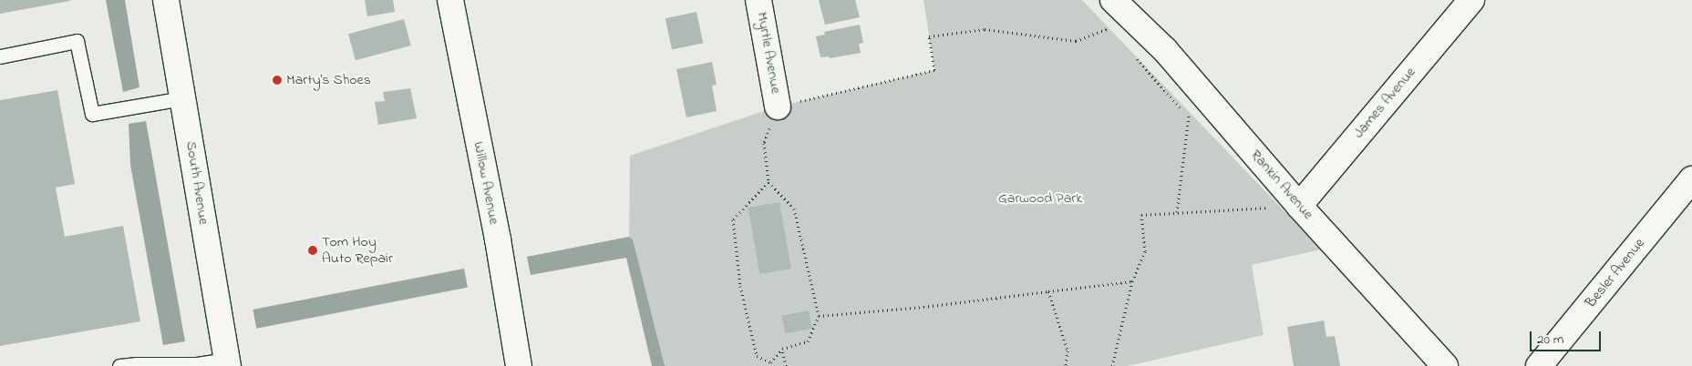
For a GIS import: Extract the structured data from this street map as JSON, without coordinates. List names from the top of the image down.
{
  "streets": {
    "street": [
      "Myrtle Avenue",
      "James Avenue",
      "South Avenue",
      "Willow Avenue",
      "Rankin Avenue",
      "Besler Avenue"
    ]
  },
  "crossings": [
    ["James Avenue", "Rankin Avenue"]
  ],
  "parks": ["Garwood Park"],
  "places": ["Marty's Shoes", "Tom Hoy Auto Repair"],
  "scale_bar": "20 m"
}
